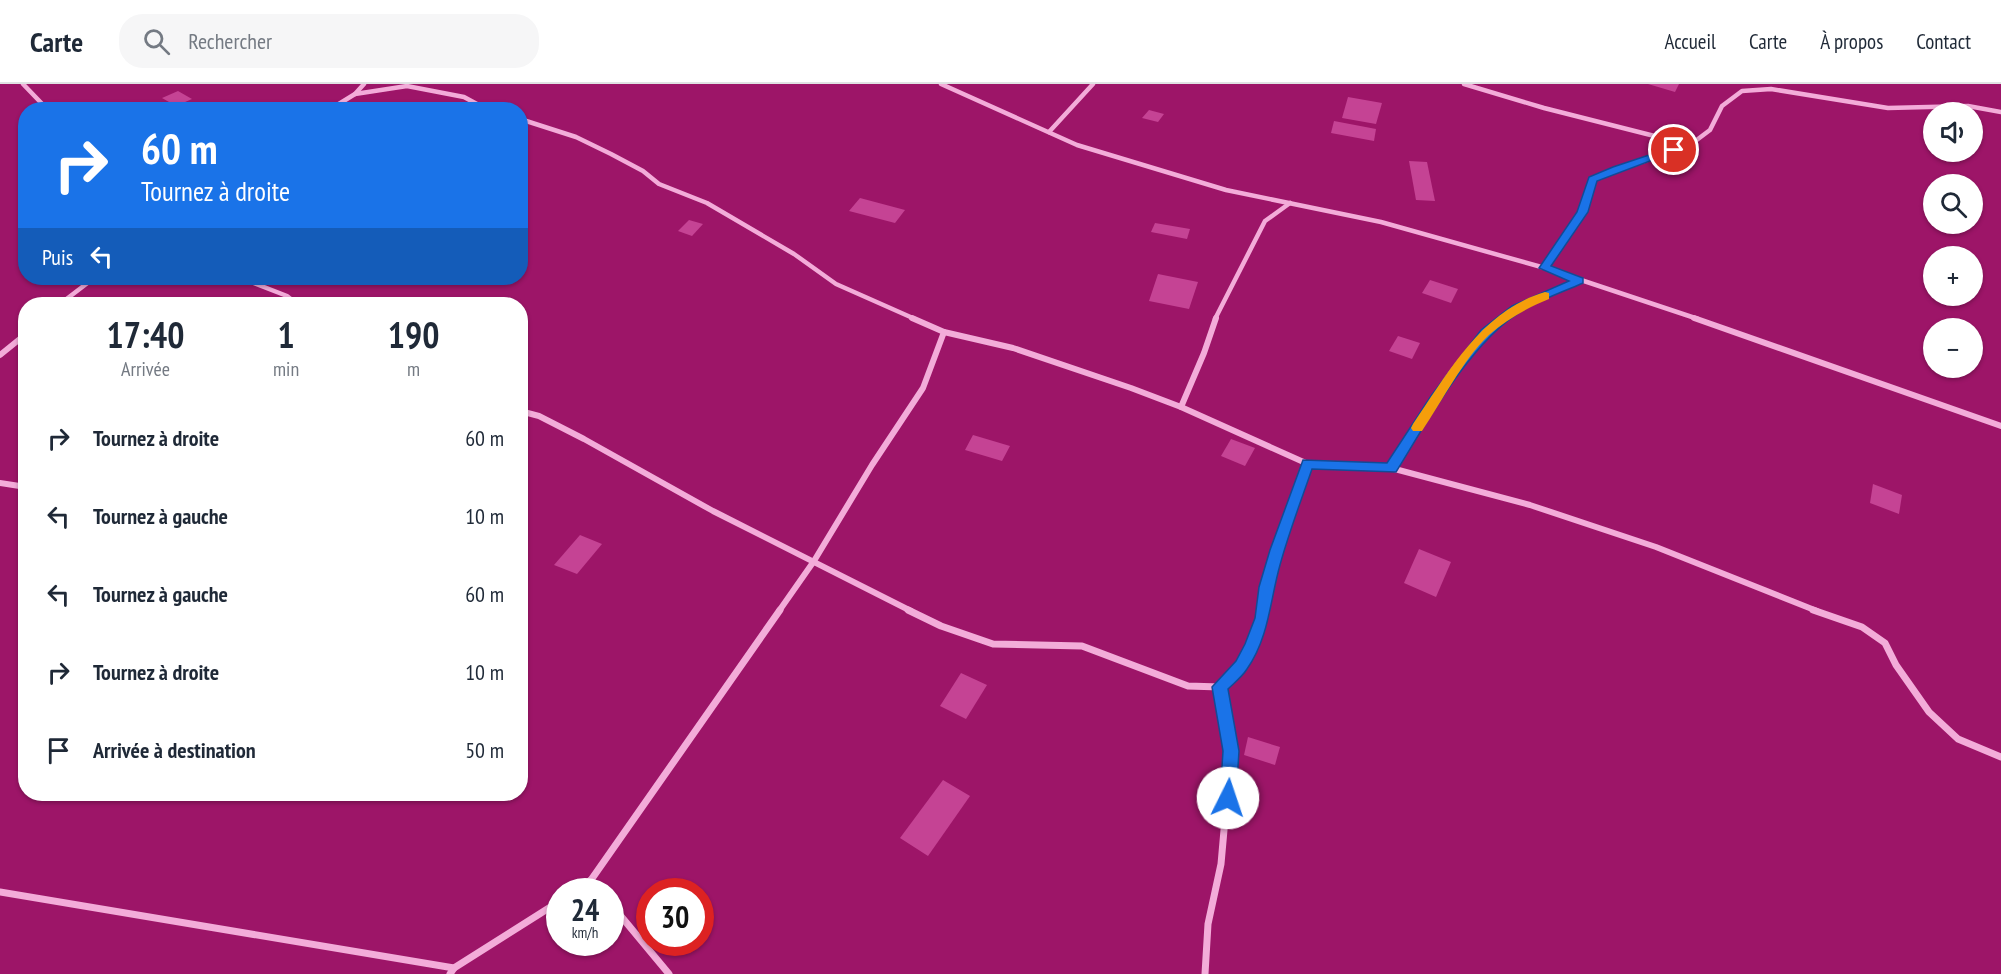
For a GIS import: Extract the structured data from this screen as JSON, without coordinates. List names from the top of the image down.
{
  "page": {
    "header": "Carte",
    "search": "Rechercher",
    "nav": [
      "Accueil",
      "Carte",
      "À propos",
      "Contact"
    ],
    "map_buttons": ["+", "−"],
    "turn": ["60 m", "Tournez à droite"],
    "then": "Puis",
    "eta": [
      "17:40",
      "Arrivée",
      "1",
      "min",
      "190",
      "m"
    ],
    "list": [
      {
        "name": "Tournez à droite",
        "value": "60 m"
      },
      {
        "name": "Tournez à gauche",
        "value": "10 m"
      },
      {
        "name": "Tournez à gauche",
        "value": "60 m"
      },
      {
        "name": "Tournez à droite",
        "value": "10 m"
      },
      {
        "name": "Arrivée à destination",
        "value": "50 m"
      }
    ],
    "speed": "24 km/h",
    "limit": "30"
  }
}
